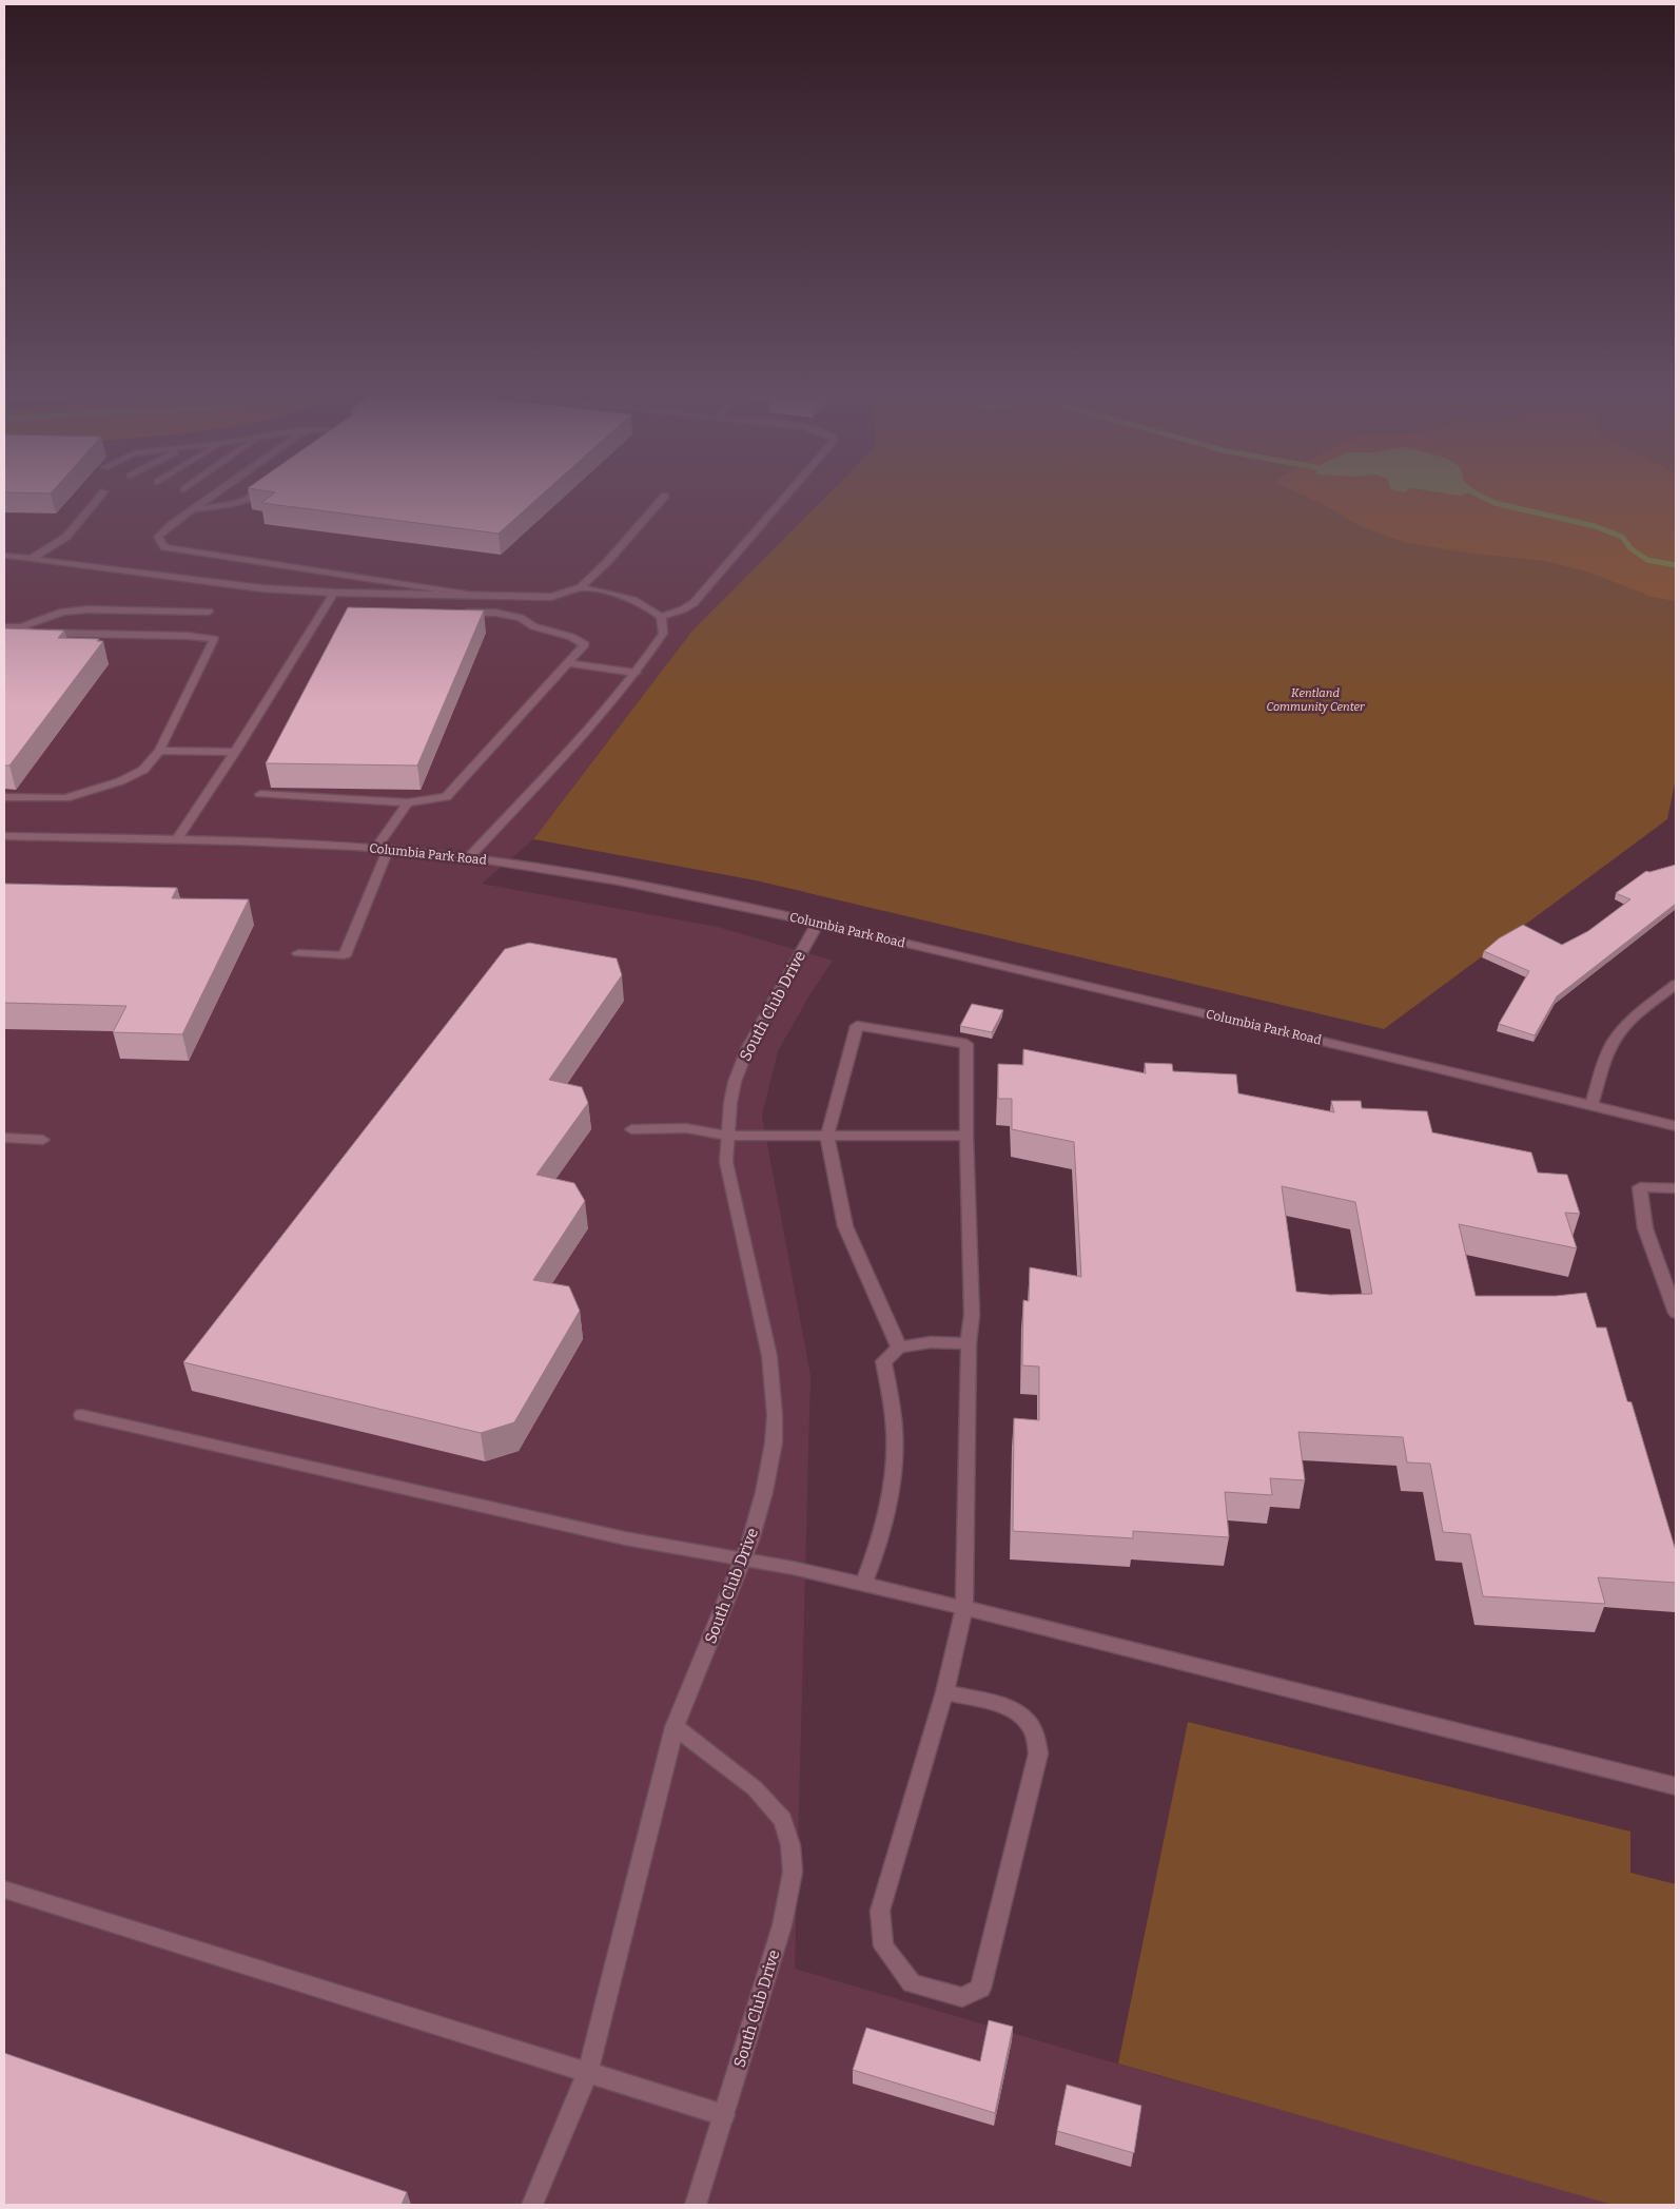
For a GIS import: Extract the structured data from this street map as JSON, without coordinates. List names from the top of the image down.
{
  "streets": {
    "street": ["Columbia Park Road", "South Club Drive"]
  },
  "crossings": [
    ["Columbia Park Road", "South Club Drive"]
  ],
  "parks": ["Kentland Community Center"]
}
